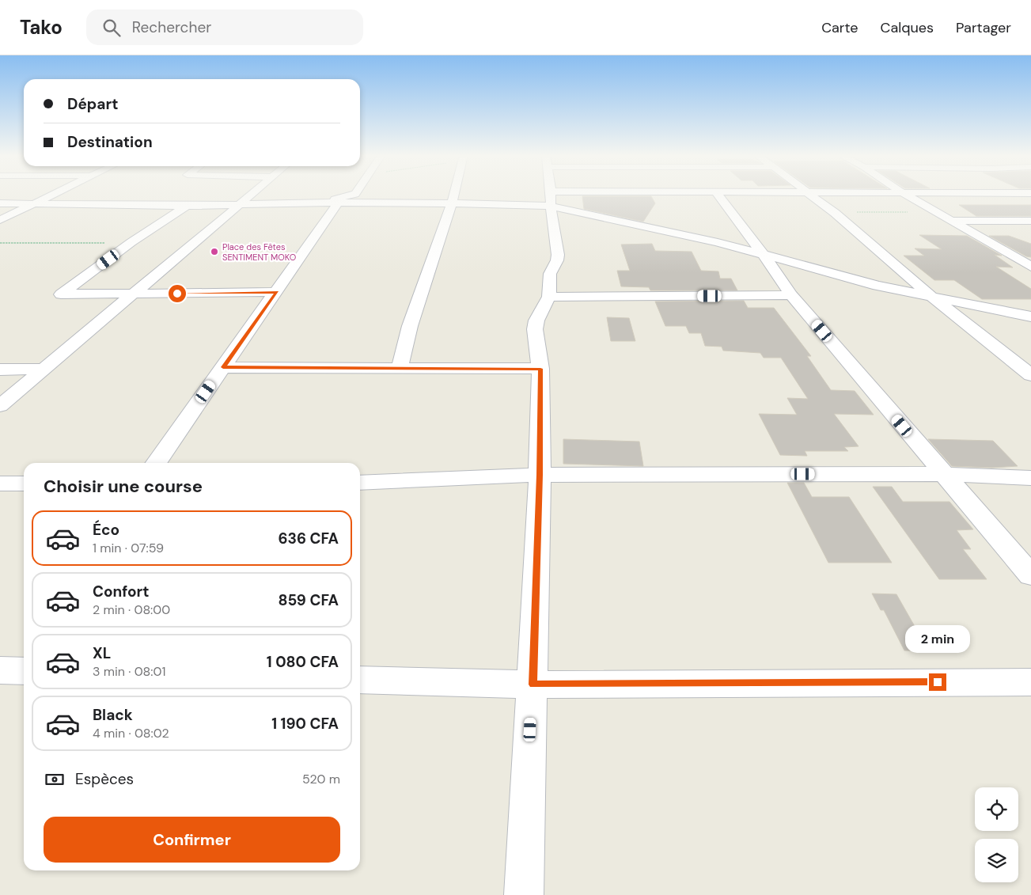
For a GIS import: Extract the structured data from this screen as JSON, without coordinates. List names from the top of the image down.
{
  "places": ["Place des Fêtes SENTIMENT MOKO"],
  "page": {
    "header": "Tako",
    "search": "Rechercher",
    "nav": ["Carte", "Calques", "Partager"],
    "banner": ["Départ", "Destination"],
    "heading": "Choisir une course",
    "list": [
      {
        "name": "Éco",
        "note": "1 min · 07:59",
        "value": "636 CFA"
      },
      {
        "name": "Confort",
        "note": "2 min · 08:00",
        "value": "859 CFA"
      },
      {
        "name": "XL",
        "note": "3 min · 08:01",
        "value": "1 080 CFA"
      },
      {
        "name": "Black",
        "note": "4 min · 08:02",
        "value": "1 190 CFA"
      }
    ],
    "bubble": "2 min",
    "pay": ["Espèces", "520 m"],
    "buttons": "Confirmer"
  }
}
